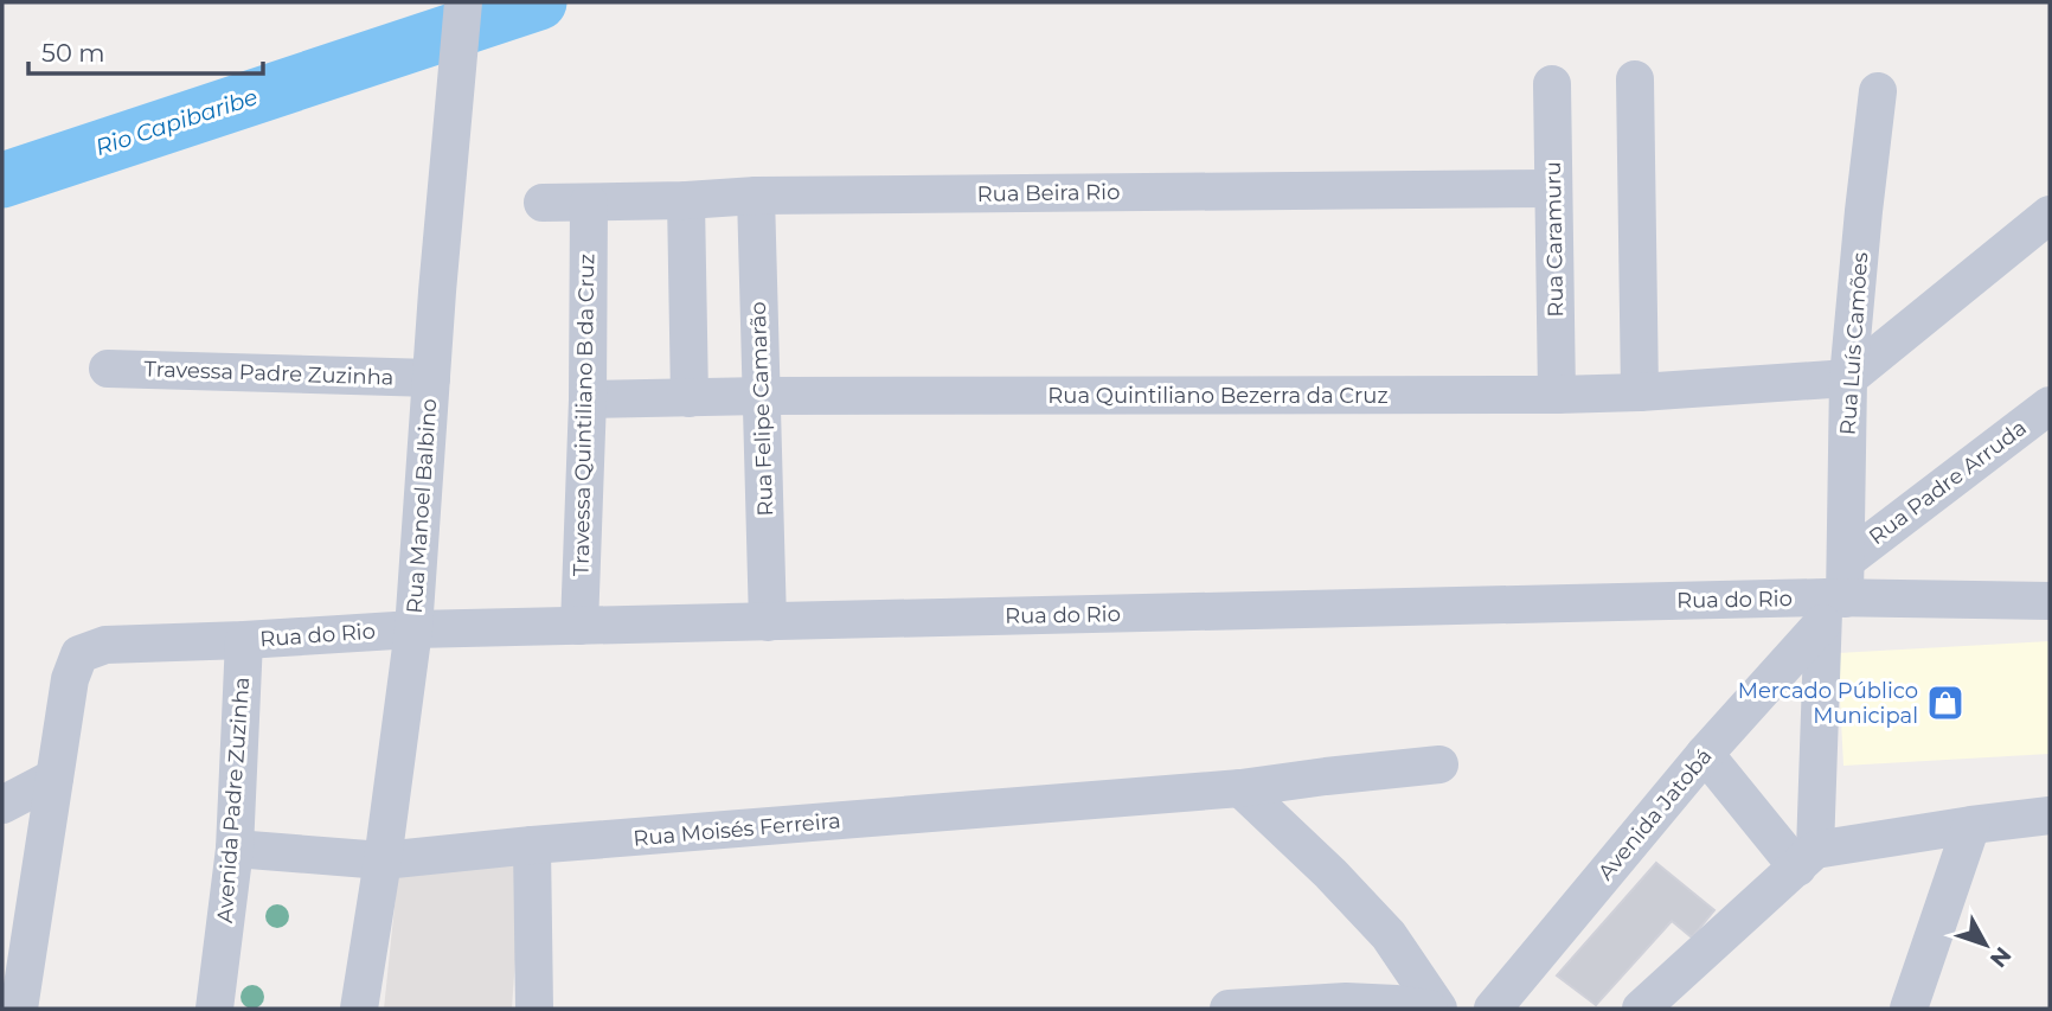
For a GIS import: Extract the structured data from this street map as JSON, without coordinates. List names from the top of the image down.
{
  "streets": {
    "street": [
      "Rua Beira Rio",
      "Rua Caramuru",
      "Rua Luís Camões",
      "Travessa Padre Zuzinha",
      "Rua Quintiliano Bezerra da Cruz",
      "Rua Felipe Camarão",
      "Travessa Quintiliano B da Cruz",
      "Rua Padre Arruda",
      "Rua Manoel Balbino",
      "Rua do Rio",
      "Avenida Padre Zuzinha",
      "Avenida Jatobá",
      "Rua Moisés Ferreira"
    ]
  },
  "crossings": [
    ["Rua Beira Rio", "Rua Caramuru"],
    ["Rua Beira Rio", "Rua Felipe Camarão"],
    ["Rua Beira Rio", "Travessa Quintiliano B da Cruz"],
    ["Rua Caramuru", "Rua Quintiliano Bezerra da Cruz"],
    ["Rua Luís Camões", "Rua Quintiliano Bezerra da Cruz"],
    ["Rua Luís Camões", "Rua Padre Arruda"],
    ["Rua Luís Camões", "Rua do Rio"],
    ["Rua Luís Camões", "Avenida Jatobá"],
    ["Travessa Padre Zuzinha", "Rua Manoel Balbino"],
    ["Rua Quintiliano Bezerra da Cruz", "Rua Felipe Camarão"],
    ["Rua Quintiliano Bezerra da Cruz", "Travessa Quintiliano B da Cruz"],
    ["Rua Felipe Camarão", "Rua do Rio"],
    ["Travessa Quintiliano B da Cruz", "Rua do Rio"],
    ["Rua Manoel Balbino", "Rua do Rio"],
    ["Rua Manoel Balbino", "Rua Moisés Ferreira"],
    ["Rua do Rio", "Avenida Padre Zuzinha"],
    ["Rua do Rio", "Avenida Jatobá"],
    ["Avenida Padre Zuzinha", "Rua Moisés Ferreira"]
  ],
  "water": ["Rio Capibaribe"],
  "places": {
    "shop": ["Mercado Público Municipal"]
  },
  "scale_bar": "50 m",
  "north": "bottom right"
}
